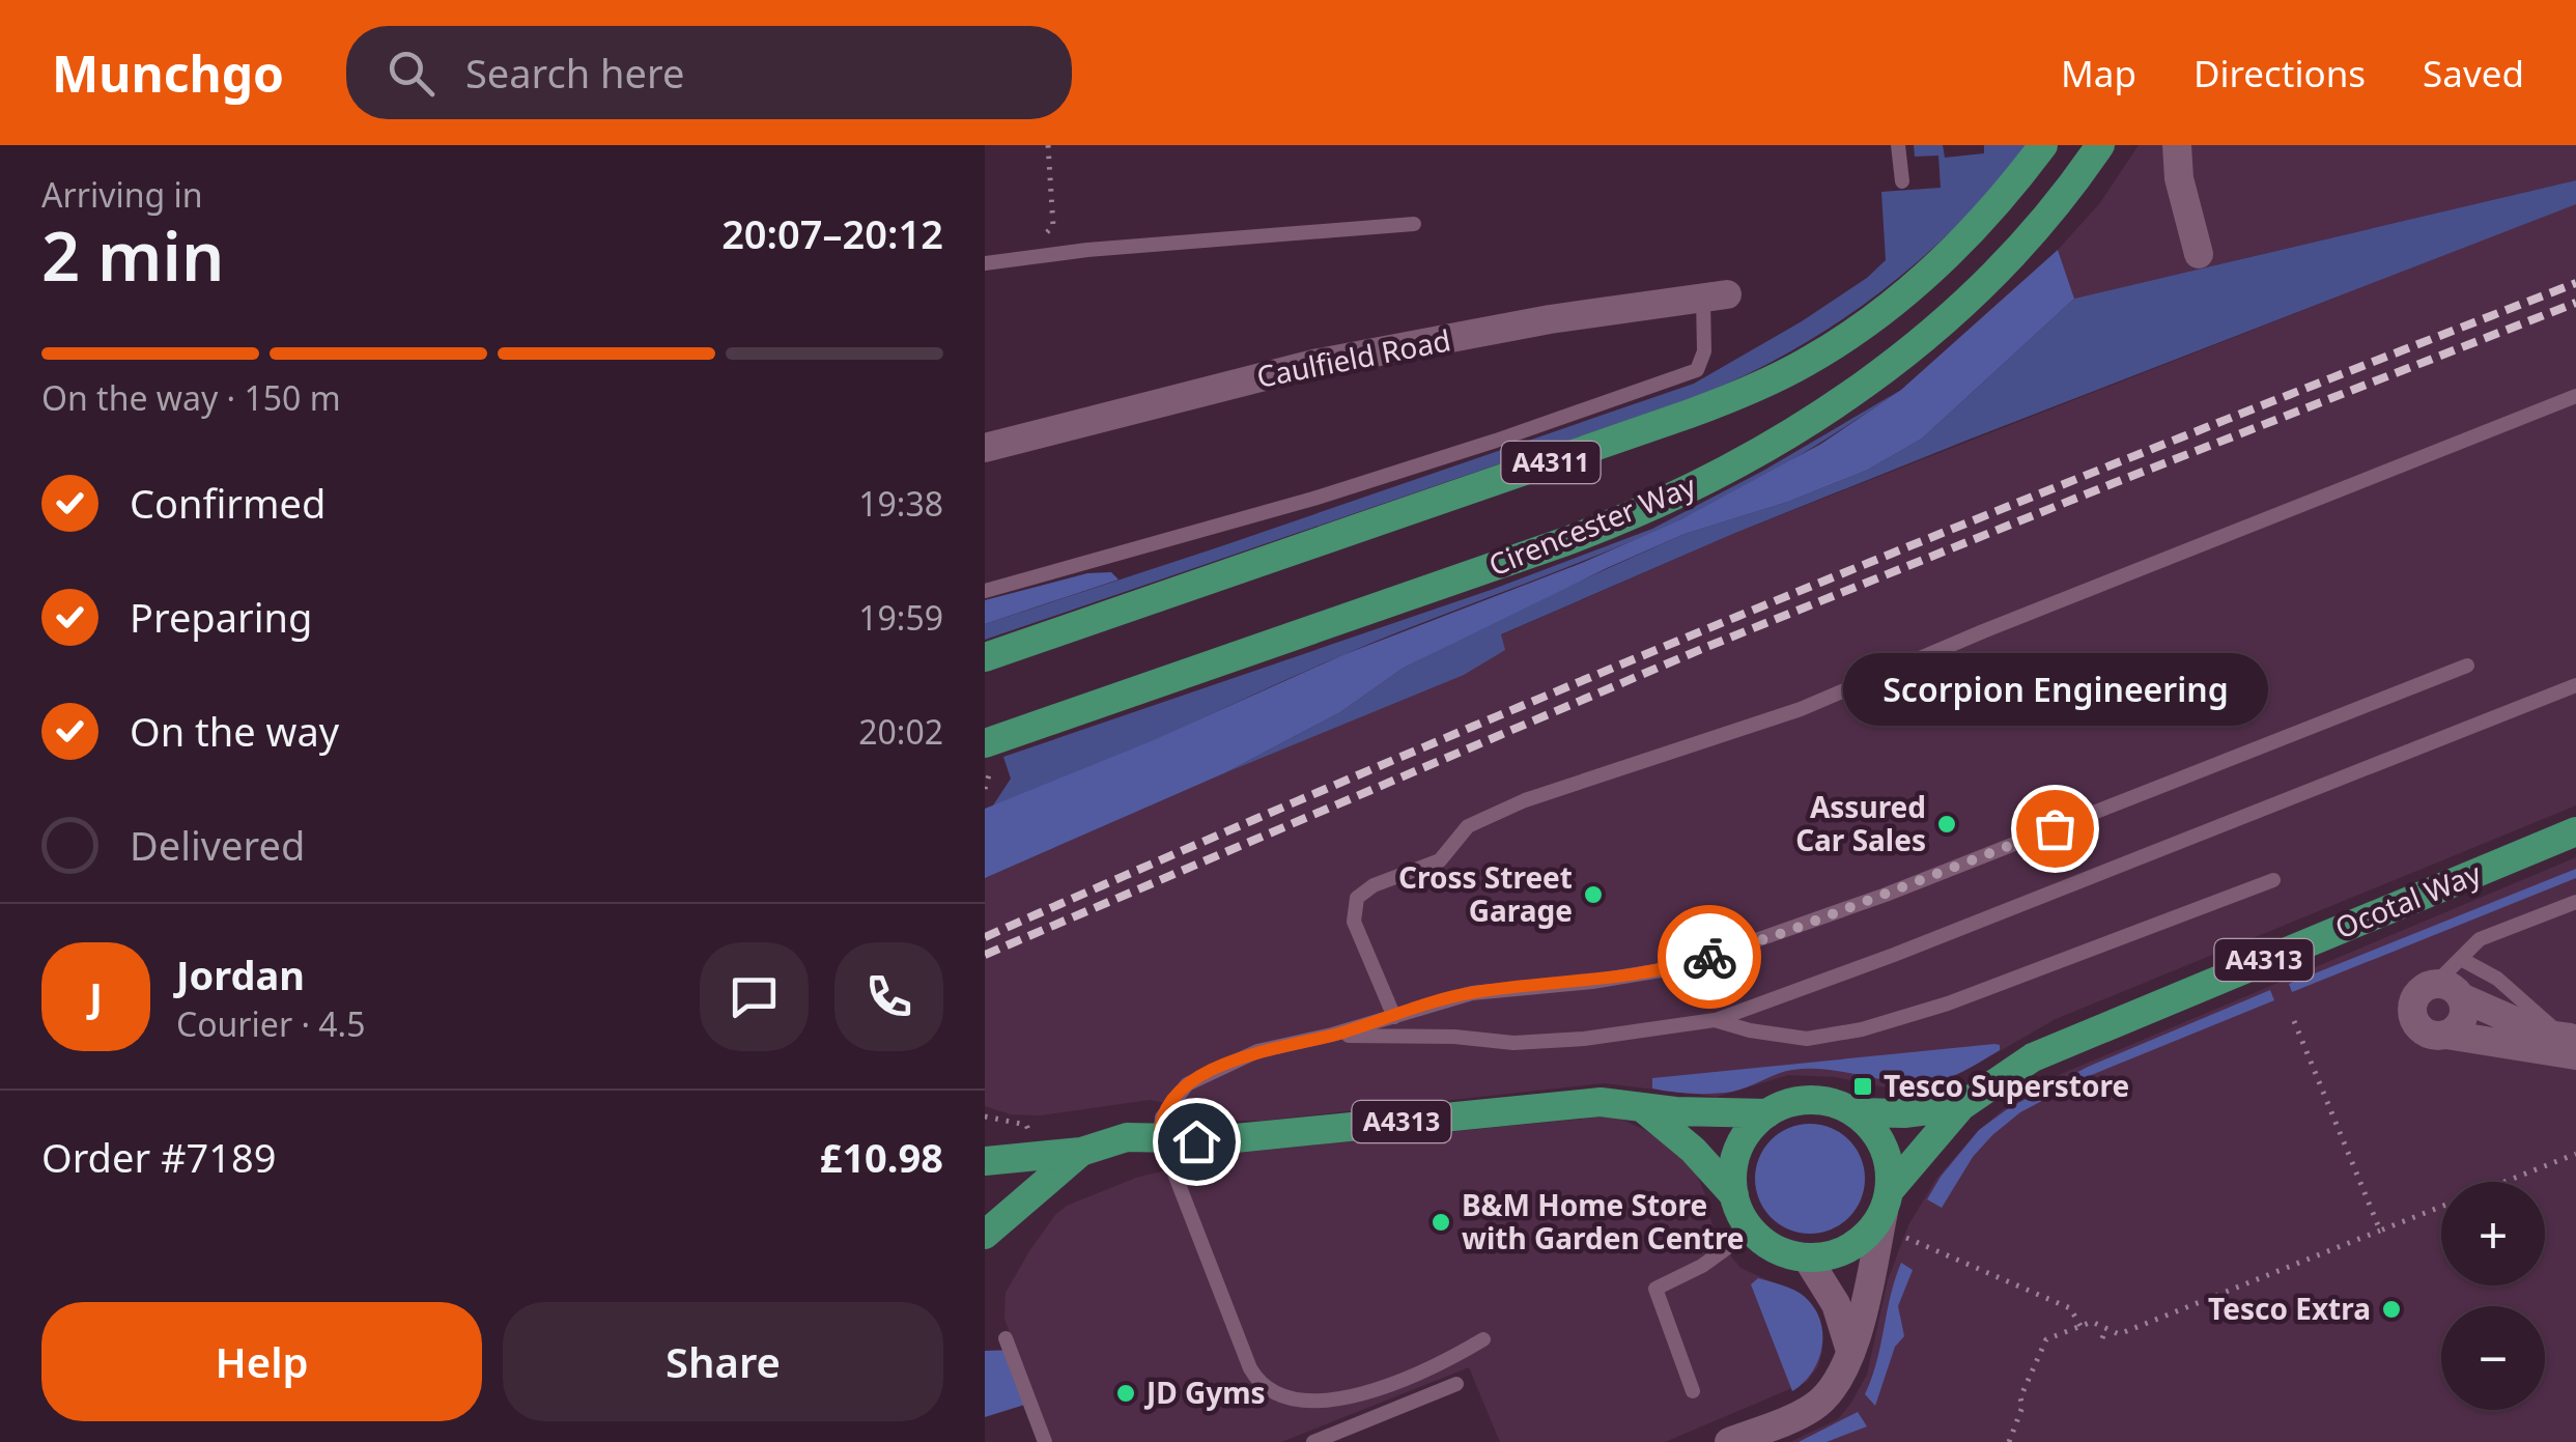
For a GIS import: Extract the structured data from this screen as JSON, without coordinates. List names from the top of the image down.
{
  "streets": {
    "main road": [
      "A4311",
      "Cirencester Way",
      "Ocotal Way",
      "A4313"
    ],
    "street": ["Caulfield Road"]
  },
  "crossings": [
    ["Ocotal Way", "A4313"]
  ],
  "places": {
    "other": [
      "Assured Car Sales",
      "Scorpion Engineering",
      "Cross Street Garage",
      "B&M Home Store with Garden Centre",
      "Tesco Extra",
      "JD Gyms"
    ],
    "transit": ["Tesco Superstore"]
  },
  "page": {
    "header": "Munchgo",
    "search": "Search here",
    "nav": ["Map", "Directions", "Saved"],
    "heading": ["2 min", "Arriving in", "20:07–20:12"],
    "panel": [
      "Jordan",
      "Courier · 4.5",
      "Order #7189",
      "£10.98"
    ],
    "bar": "On the way · 150 m",
    "list": [
      ["Confirmed", "19:38"],
      ["Preparing", "19:59"],
      ["On the way", "20:02"],
      "Delivered"
    ],
    "bubble": "Scorpion Engineering",
    "round": "J",
    "map_buttons": ["+", "−"],
    "buttons": ["Help", "Share"]
  }
}
